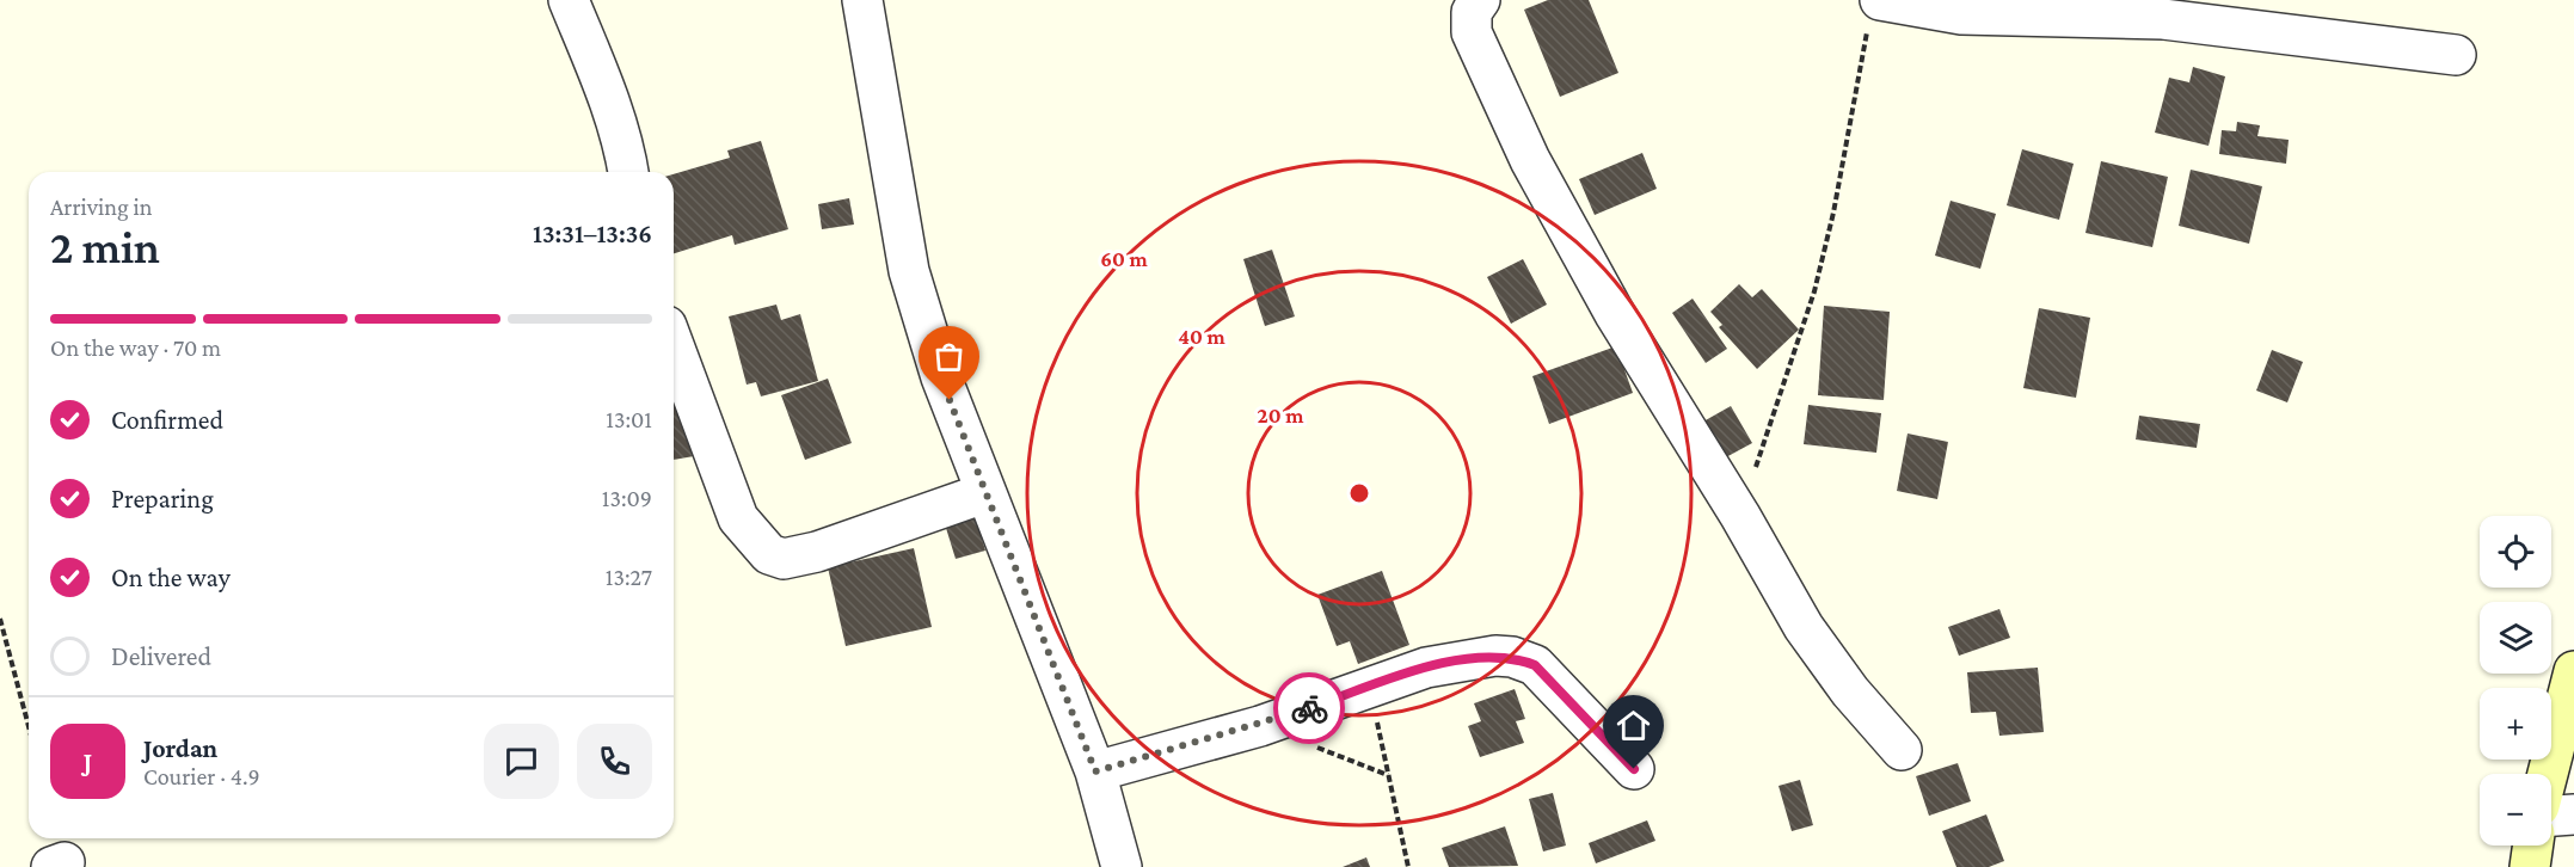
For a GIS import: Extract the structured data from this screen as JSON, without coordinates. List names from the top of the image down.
{
  "page": {
    "heading": ["2 min", "Arriving in", "13:31–13:36"],
    "panel": ["Jordan", "Courier · 4.9"],
    "bar": "On the way · 70 m",
    "list": [
      ["Confirmed", "13:01"],
      ["Preparing", "13:09"],
      ["On the way", "13:27"],
      "Delivered"
    ],
    "map_buttons": ["+", "−"],
    "round": "J"
  },
  "rings": ["60 m", "40 m", "20 m"]
}
